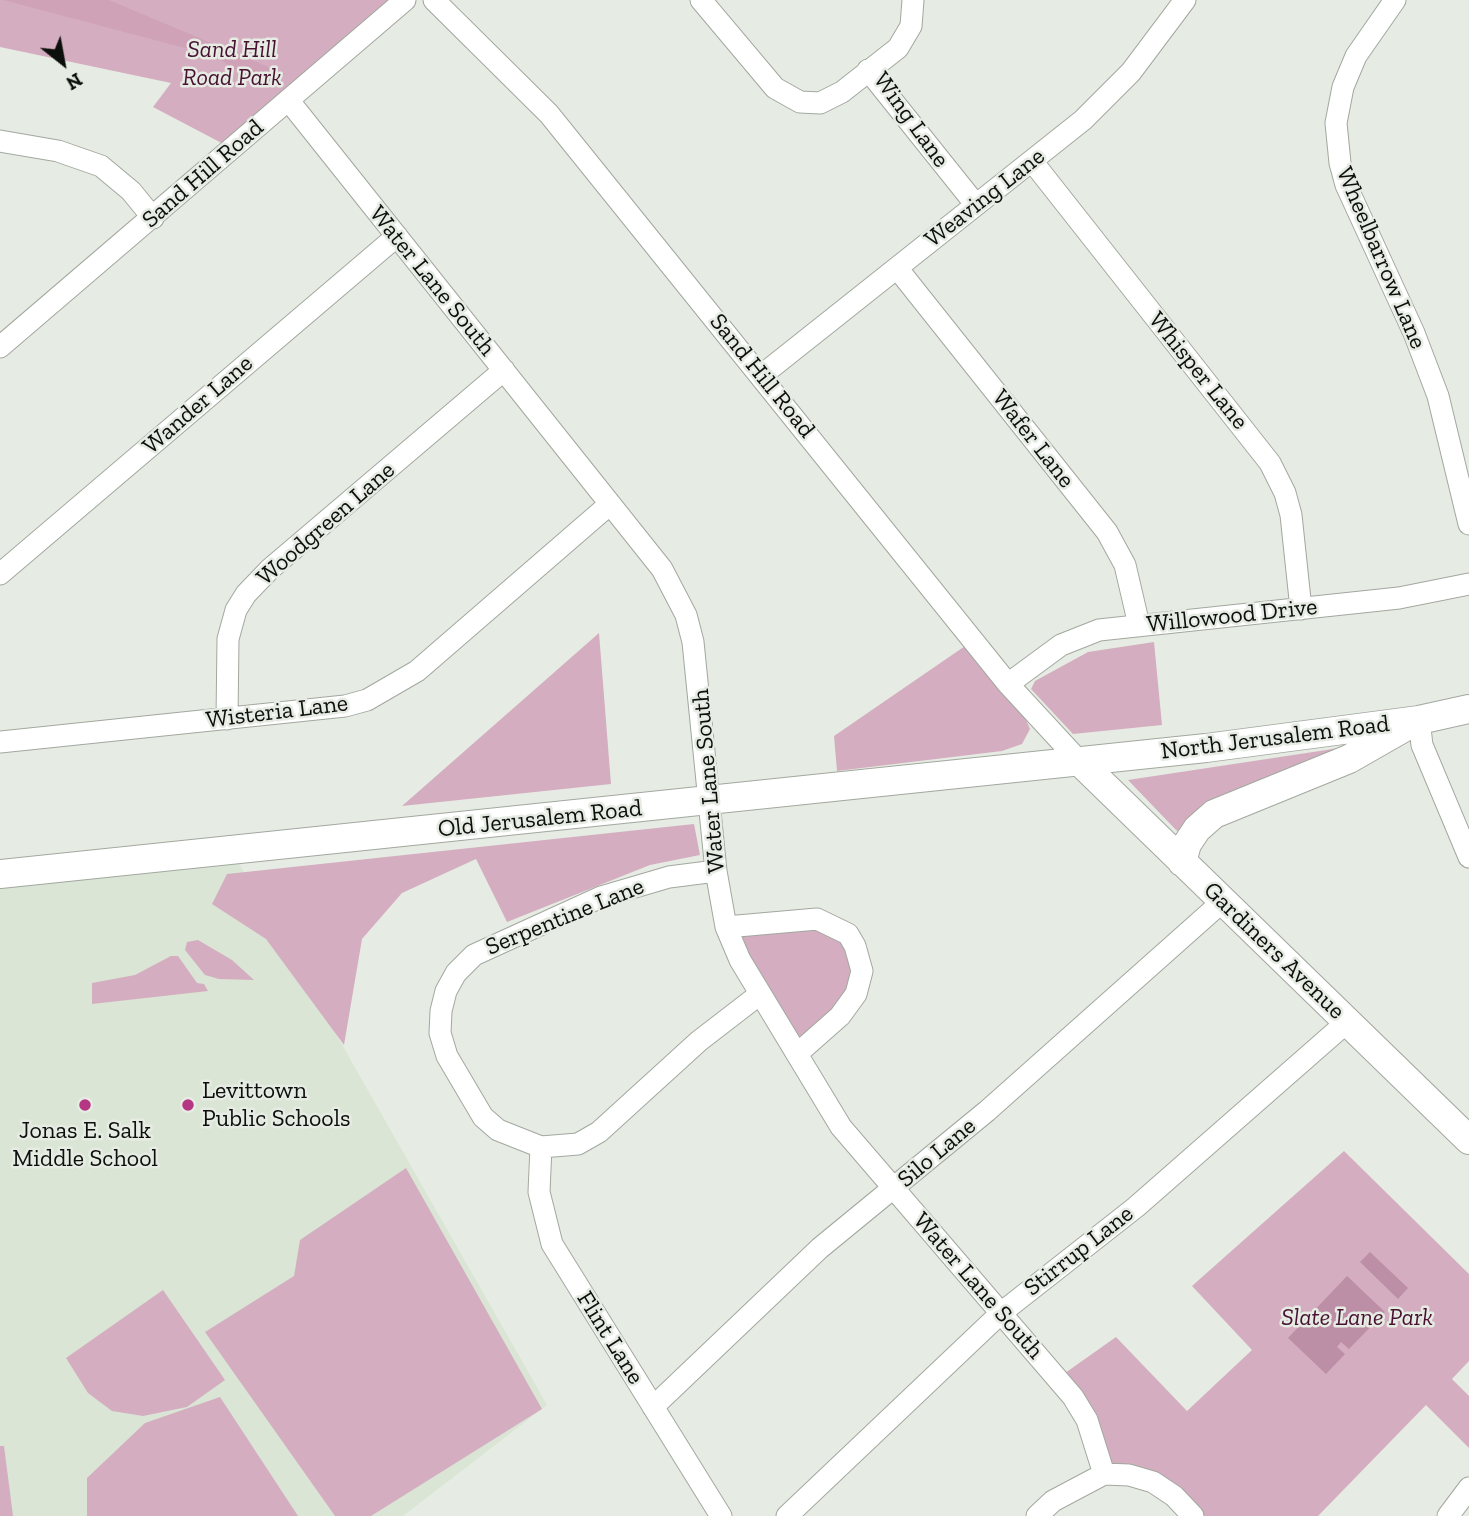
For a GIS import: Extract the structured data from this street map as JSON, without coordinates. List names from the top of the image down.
{
  "streets": {
    "main road": ["North Jerusalem Road", "Old Jerusalem Road", "Gardiners Avenue"],
    "street": [
      "Wing Lane",
      "Sand Hill Road",
      "Weaving Lane",
      "Wheelbarrow Lane",
      "Water Lane South",
      "Whisper Lane",
      "Wander Lane",
      "Wafer Lane",
      "Woodgreen Lane",
      "Willowood Drive",
      "Wisteria Lane",
      "Serpentine Lane",
      "Silo Lane",
      "Stirrup Lane",
      "Flint Lane"
    ]
  },
  "crossings": [
    ["Wing Lane", "Weaving Lane"],
    ["Sand Hill Road", "Weaving Lane"],
    ["Sand Hill Road", "Water Lane South"],
    ["Sand Hill Road", "Willowood Drive"],
    ["Sand Hill Road", "North Jerusalem Road"],
    ["Sand Hill Road", "Old Jerusalem Road"],
    ["Sand Hill Road", "Gardiners Avenue"],
    ["Weaving Lane", "Whisper Lane"],
    ["Weaving Lane", "Wafer Lane"],
    ["Water Lane South", "Wander Lane"],
    ["Water Lane South", "Woodgreen Lane"],
    ["Water Lane South", "Wisteria Lane"],
    ["Water Lane South", "Old Jerusalem Road"],
    ["Water Lane South", "Serpentine Lane"],
    ["Water Lane South", "Silo Lane"],
    ["Water Lane South", "Stirrup Lane"],
    ["Whisper Lane", "Willowood Drive"],
    ["Wafer Lane", "Willowood Drive"],
    ["Woodgreen Lane", "Wisteria Lane"],
    ["North Jerusalem Road", "Old Jerusalem Road"],
    ["North Jerusalem Road", "Gardiners Avenue"],
    ["Old Jerusalem Road", "Gardiners Avenue"],
    ["Serpentine Lane", "Flint Lane"],
    ["Gardiners Avenue", "Silo Lane"],
    ["Gardiners Avenue", "Stirrup Lane"],
    ["Silo Lane", "Flint Lane"]
  ],
  "parks": ["Sand Hill Road Park", "Slate Lane Park"],
  "places": ["Jonas E. Salk Middle School", "Levittown Public Schools"],
  "north": "bottom right"
}
